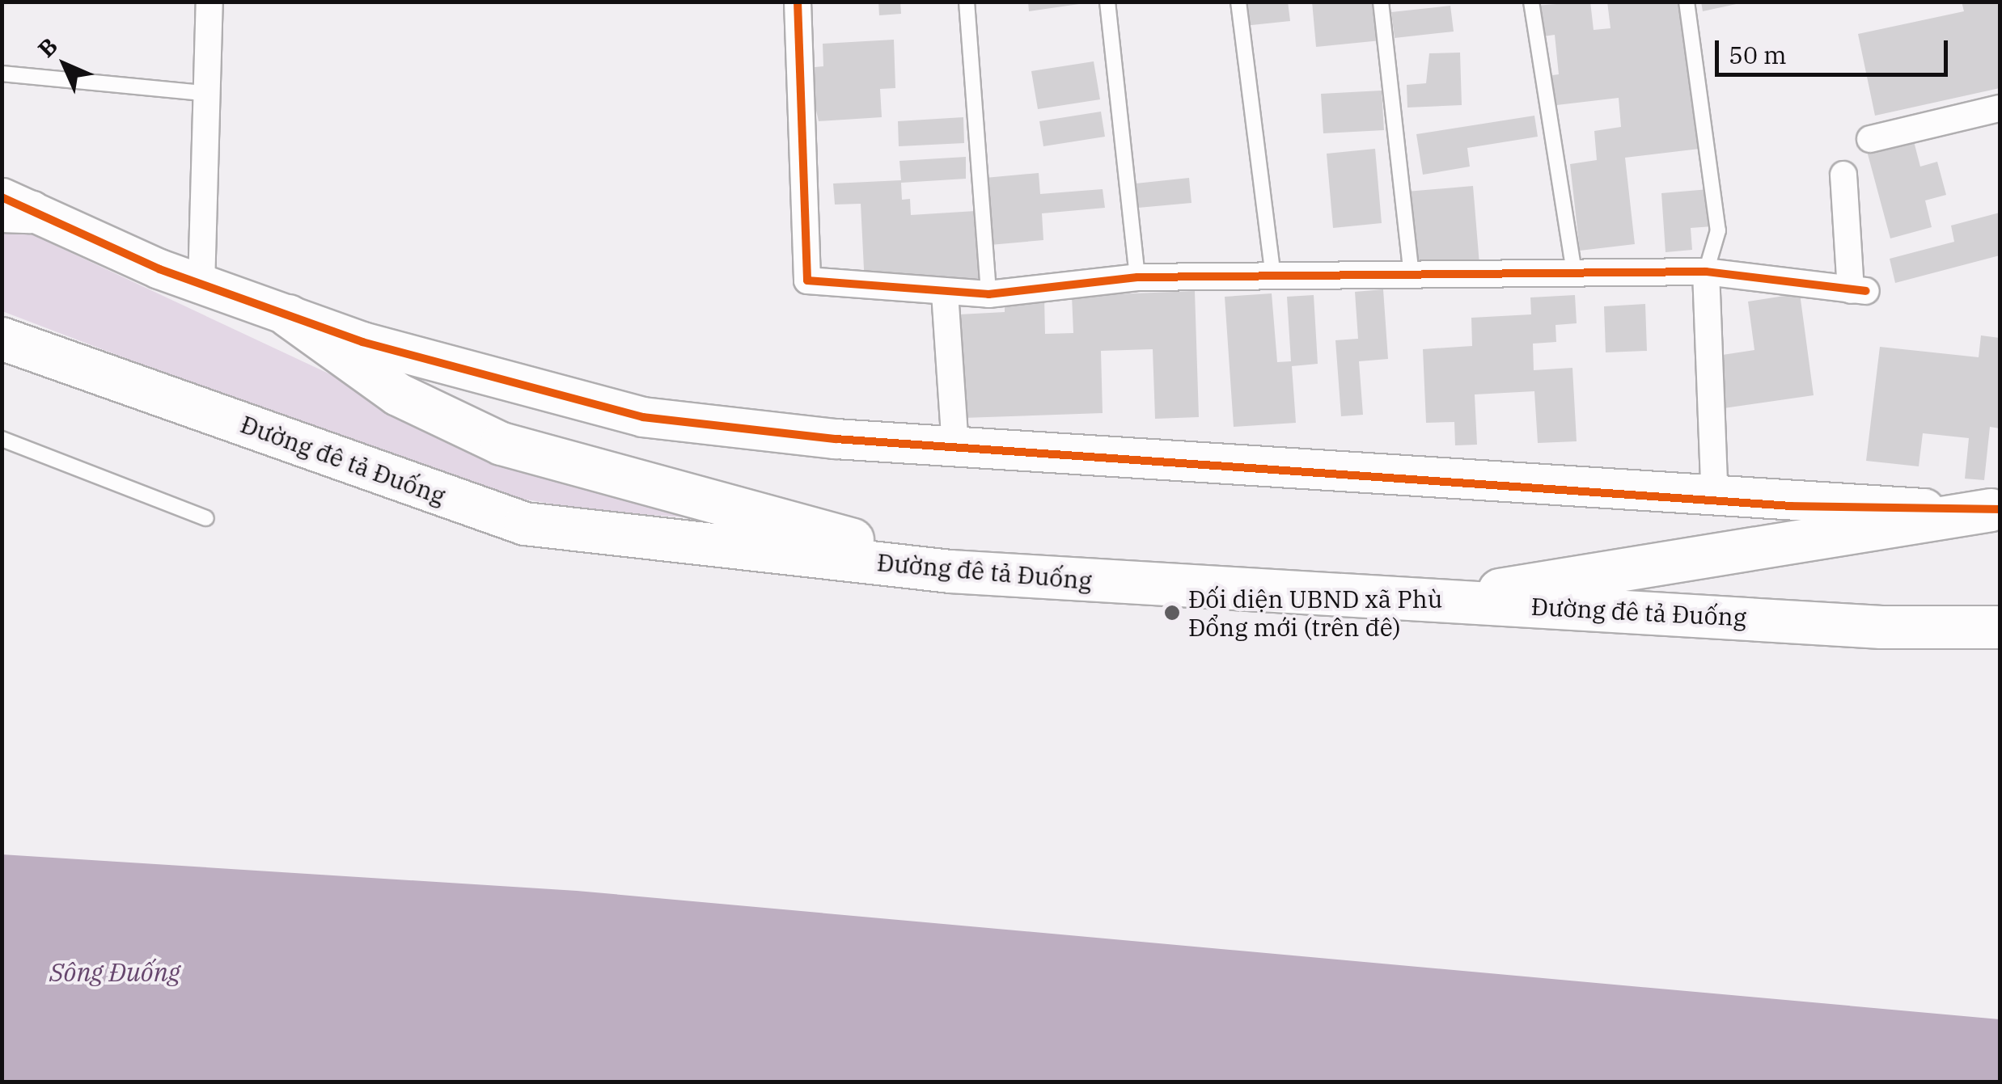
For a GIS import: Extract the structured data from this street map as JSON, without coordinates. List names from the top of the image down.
{
  "streets": {
    "main road": ["Đường đê tả Đuống"]
  },
  "water": ["Sông Đuống"],
  "places": ["Đối diện UBND xã Phù Đổng mới (trên đê)"],
  "scale_bar": "50 m",
  "north": "top left"
}
